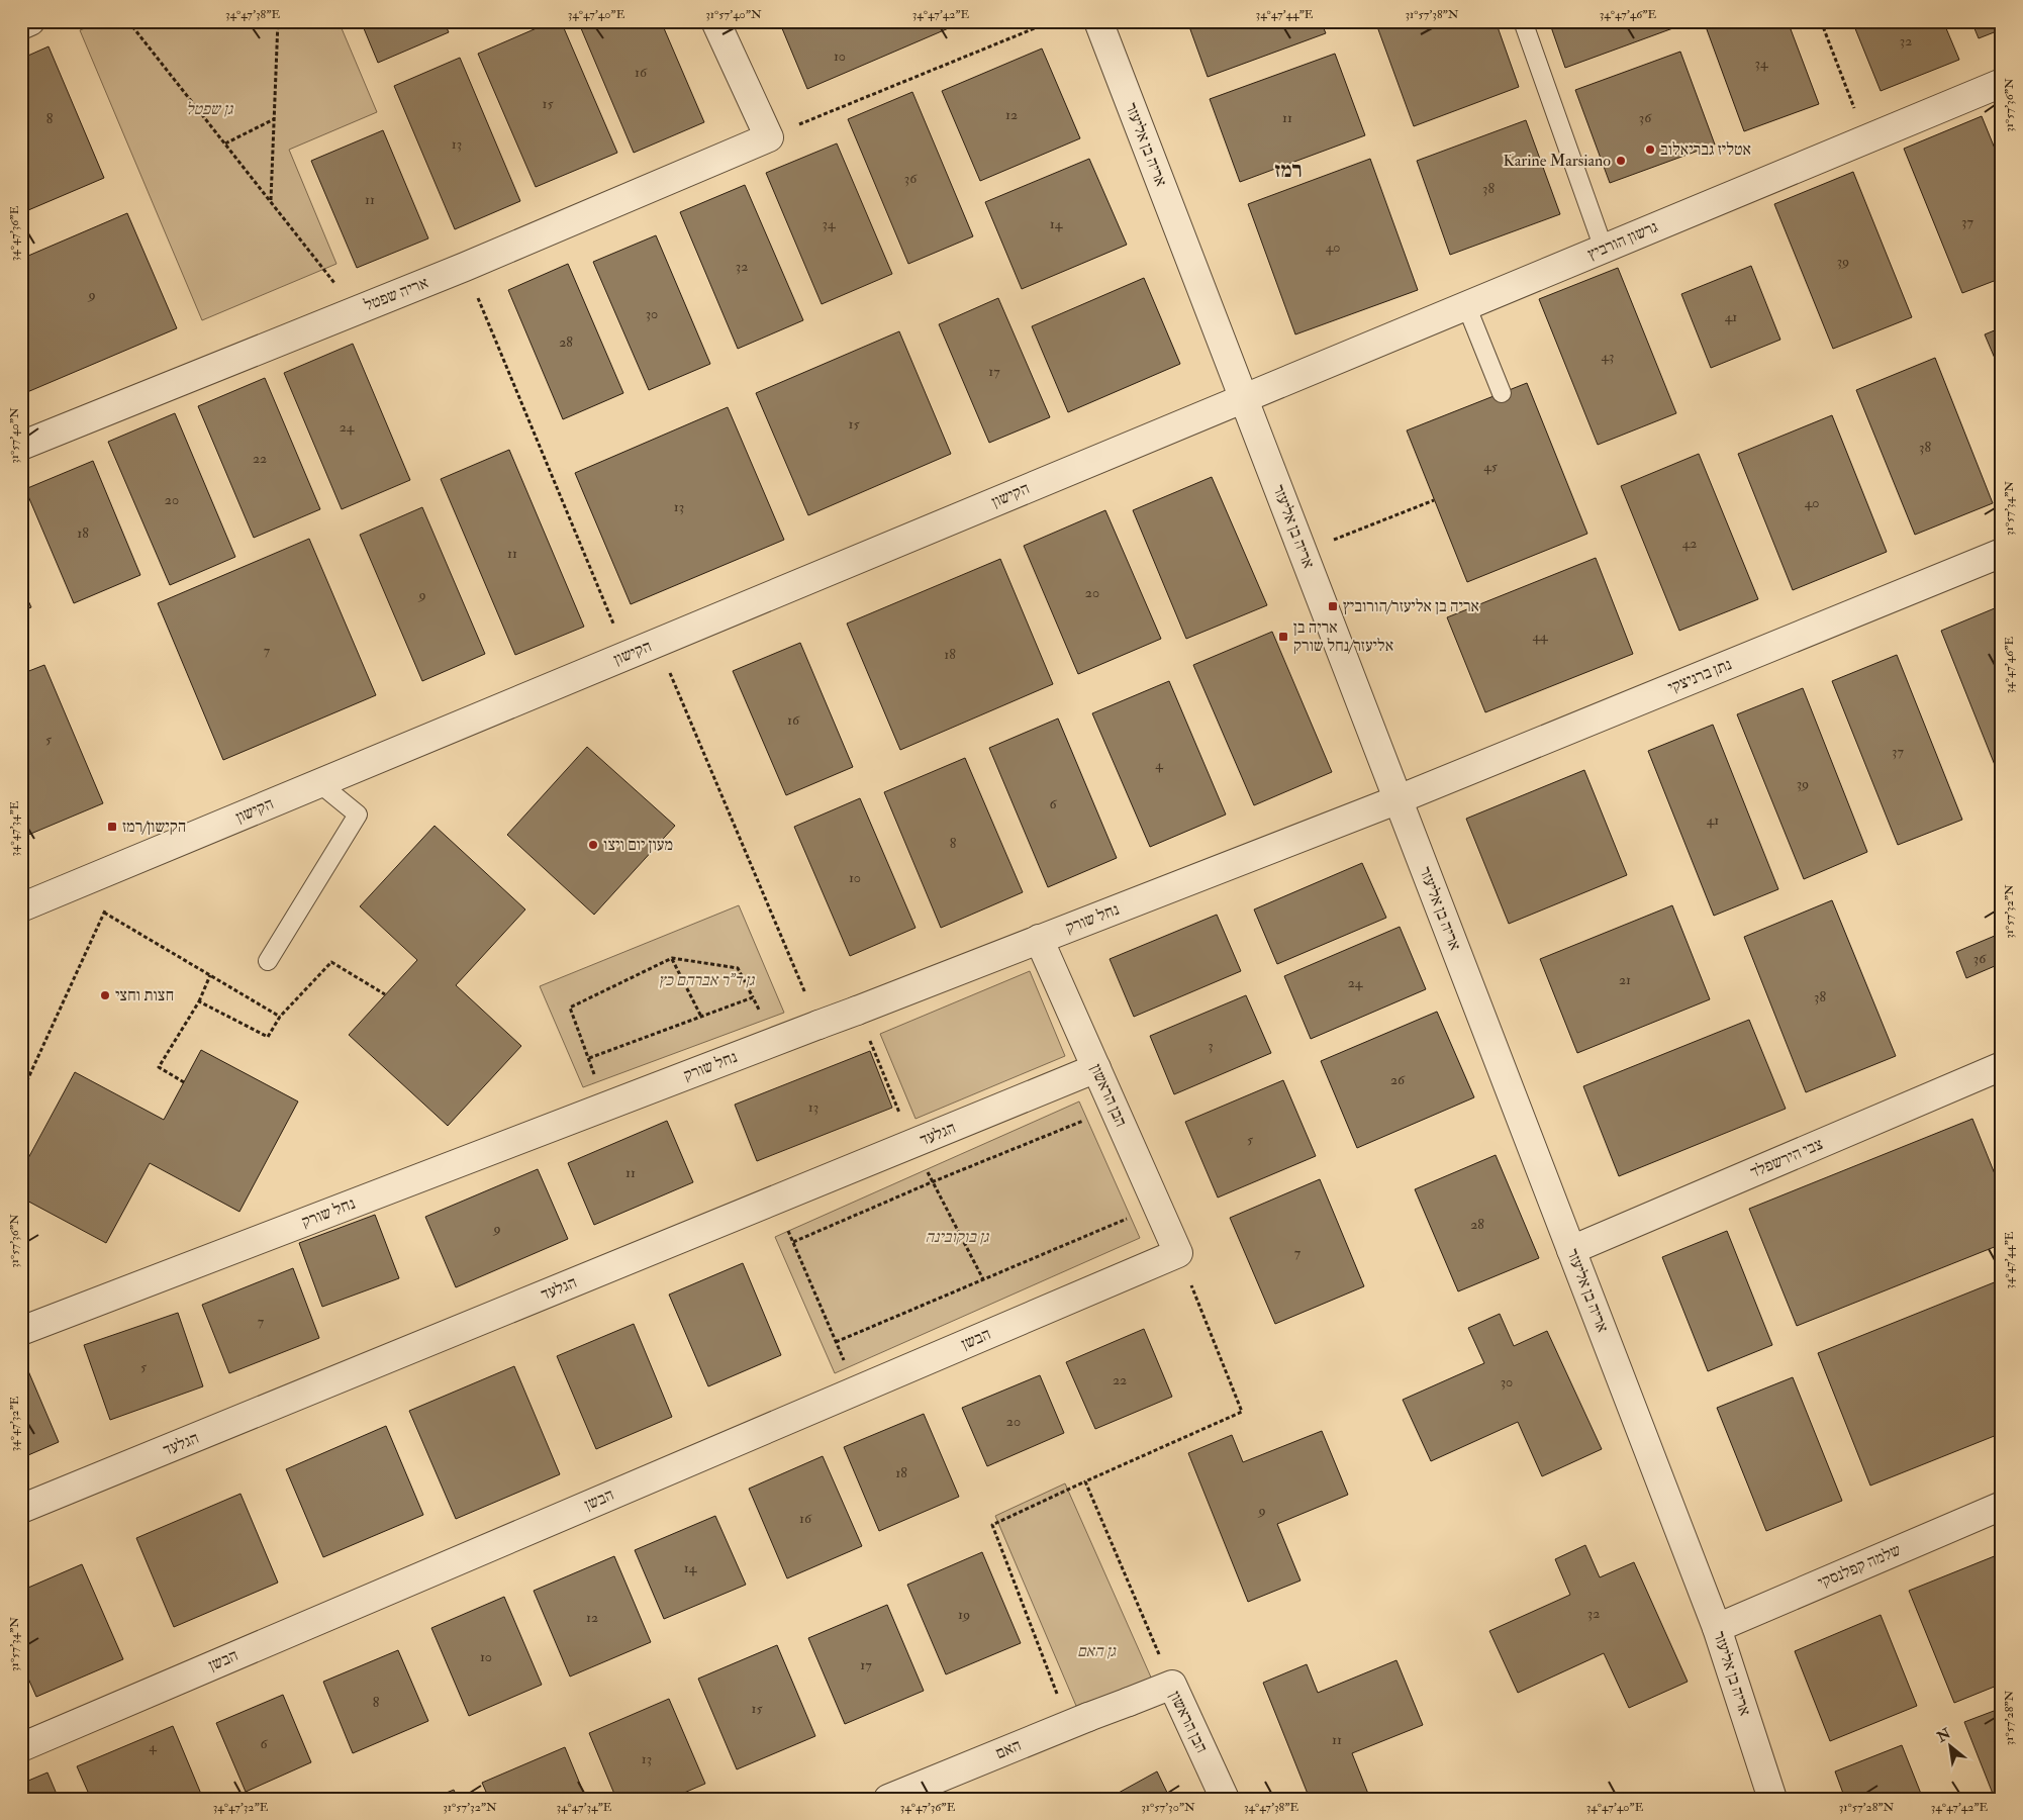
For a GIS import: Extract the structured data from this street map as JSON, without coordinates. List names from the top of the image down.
{
  "streets": {
    "street": [
      "אריה בן אליעזר",
      "גרשון הורביץ",
      "אריה שפטל",
      "הקישון",
      "נתן ברניצקי",
      "נחל שורק",
      "הבן הראשון",
      "הגלעד",
      "צבי הירשפלד",
      "הבשן",
      "שלמה קפלנסקי",
      "האם"
    ]
  },
  "crossings": [
    ["אריה בן אליעזר", "גרשון הורביץ"],
    ["אריה בן אליעזר", "הקישון"],
    ["אריה בן אליעזר", "נתן ברניצקי"],
    ["אריה בן אליעזר", "נחל שורק"],
    ["אריה בן אליעזר", "צבי הירשפלד"],
    ["אריה בן אליעזר", "שלמה קפלנסקי"],
    ["גרשון הורביץ", "הקישון"],
    ["נתן ברניצקי", "נחל שורק"],
    ["נחל שורק", "הבן הראשון"],
    ["הבן הראשון", "הגלעד"],
    ["הבן הראשון", "הבשן"],
    ["הבן הראשון", "האם"]
  ],
  "districts": ["רמז"],
  "parks": [
    "גן שפטל",
    "גן ד\"ר אברהם כץ",
    "גן בוקובינה",
    "גן האם"
  ],
  "places": {
    "other": [
      "אטליז גבריאלוב",
      "Karine Marsiano",
      "מעון יום ויצו",
      "חצות וחצי"
    ],
    "transit": ["אריה בן אליעזר/הורוביץ", "אריה בן אליעזר/נחל שורק", "הקישון/רמז"]
  },
  "house_numbers": [
    "32",
    "10",
    "34",
    "16",
    "15",
    "12",
    "11",
    "36",
    "8",
    "13",
    "36",
    "38",
    "11",
    "37",
    "34",
    "14",
    "40",
    "39",
    "32",
    "9",
    "30",
    "41",
    "28",
    "43",
    "17",
    "15",
    "24",
    "38",
    "22",
    "45",
    "20",
    "40",
    "13",
    "18",
    "42",
    "11",
    "20",
    "9",
    "44",
    "7",
    "18",
    "16",
    "5",
    "37",
    "4",
    "39",
    "6",
    "41",
    "8",
    "10",
    "36",
    "21",
    "24",
    "38",
    "3",
    "26",
    "13",
    "5",
    "11",
    "28",
    "9",
    "7",
    "7",
    "5",
    "22",
    "30",
    "20",
    "18",
    "9",
    "16",
    "14",
    "32",
    "19",
    "12",
    "10",
    "17",
    "8",
    "15",
    "11",
    "6",
    "4",
    "13"
  ],
  "north": "top left",
  "coordinates": [
    "34°47'38\"E",
    "34°47'40\"E",
    "31°57'40\"N",
    "34°47'42\"E",
    "34°47'44\"E",
    "31°57'38\"N",
    "34°47'46\"E",
    "31°57'36\"N",
    "34°47'36\"E",
    "31°57'34\"N",
    "34°47'34\"E",
    "31°57'32\"N",
    "34°47'32\"E",
    "31°57'28\"N",
    "31°57'30\"N"
  ]
}
